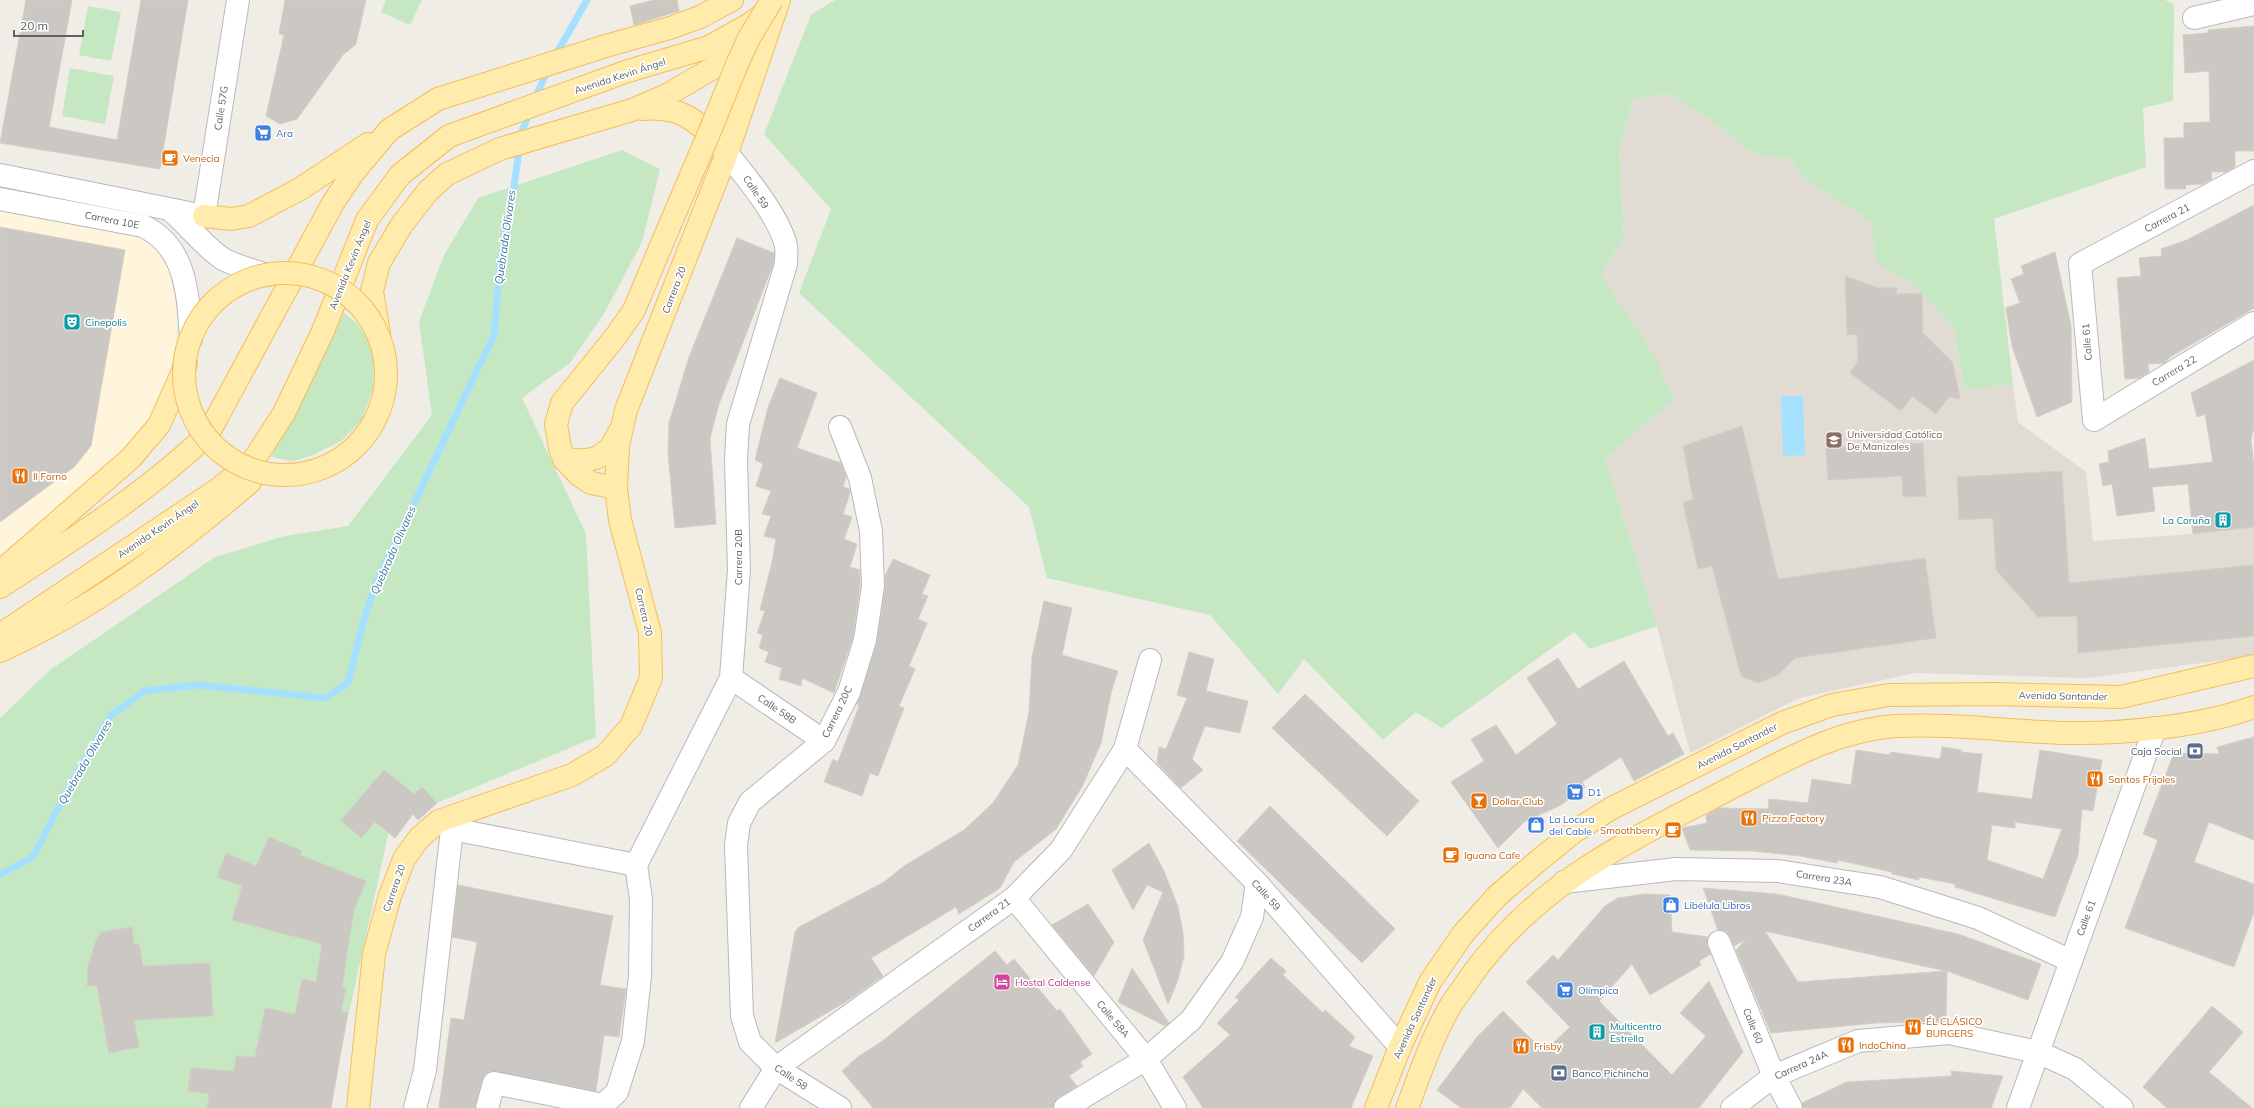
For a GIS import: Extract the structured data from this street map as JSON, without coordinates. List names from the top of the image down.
{
  "streets": {
    "main road": ["Avenida Kevin Ángel", "Carrera 20", "Avenida Santander"],
    "street": [
      "Calle 57G",
      "Calle 59",
      "Carrera 21",
      "Carrera 10E",
      "Calle 61",
      "Carrera 22",
      "Carrera 20B",
      "Calle 58B",
      "Carrera 20C",
      "Carrera 23A",
      "Calle 58A",
      "Calle 60",
      "Carrera 24A",
      "Calle 58"
    ]
  },
  "crossings": [
    ["Avenida Kevin Ángel", "Carrera 20"],
    ["Calle 59", "Carrera 21"],
    ["Calle 59", "Carrera 20"],
    ["Calle 59", "Carrera 20B"],
    ["Calle 59", "Avenida Santander"],
    ["Carrera 21", "Calle 61"],
    ["Carrera 21", "Calle 58A"],
    ["Carrera 21", "Calle 58"],
    ["Calle 61", "Carrera 22"],
    ["Calle 61", "Carrera 23A"],
    ["Calle 61", "Carrera 24A"],
    ["Carrera 20B", "Calle 58B"],
    ["Calle 58B", "Carrera 20C"],
    ["Carrera 20C", "Calle 58"],
    ["Calle 60", "Carrera 24A"]
  ],
  "water": ["Quebrada Olivares"],
  "places": {
    "supermarket": ["Ara", "D1", "Olímpica"],
    "cafe": ["Venecia", "Smoothberry", "Iguana Cafe"],
    "theatre": ["Cinepolis"],
    "school or university": ["Universidad Católica De Manizales"],
    "restaurant": [
      "Il Forno",
      "Santos Frijoles",
      "Pizza Factory",
      "ÉL CLÁSICO BURGERS",
      "IndoChina",
      "Frisby"
    ],
    "building": ["La Coruña", "Multicentro Estrella"],
    "bank": ["Caja Social", "Banco Pichincha"],
    "bar": ["Dollar Club"],
    "shop": ["La Locura del Cable", "Libélula Libros"],
    "hotel": ["Hostal Caldense"]
  },
  "scale_bar": "20 m"
}
